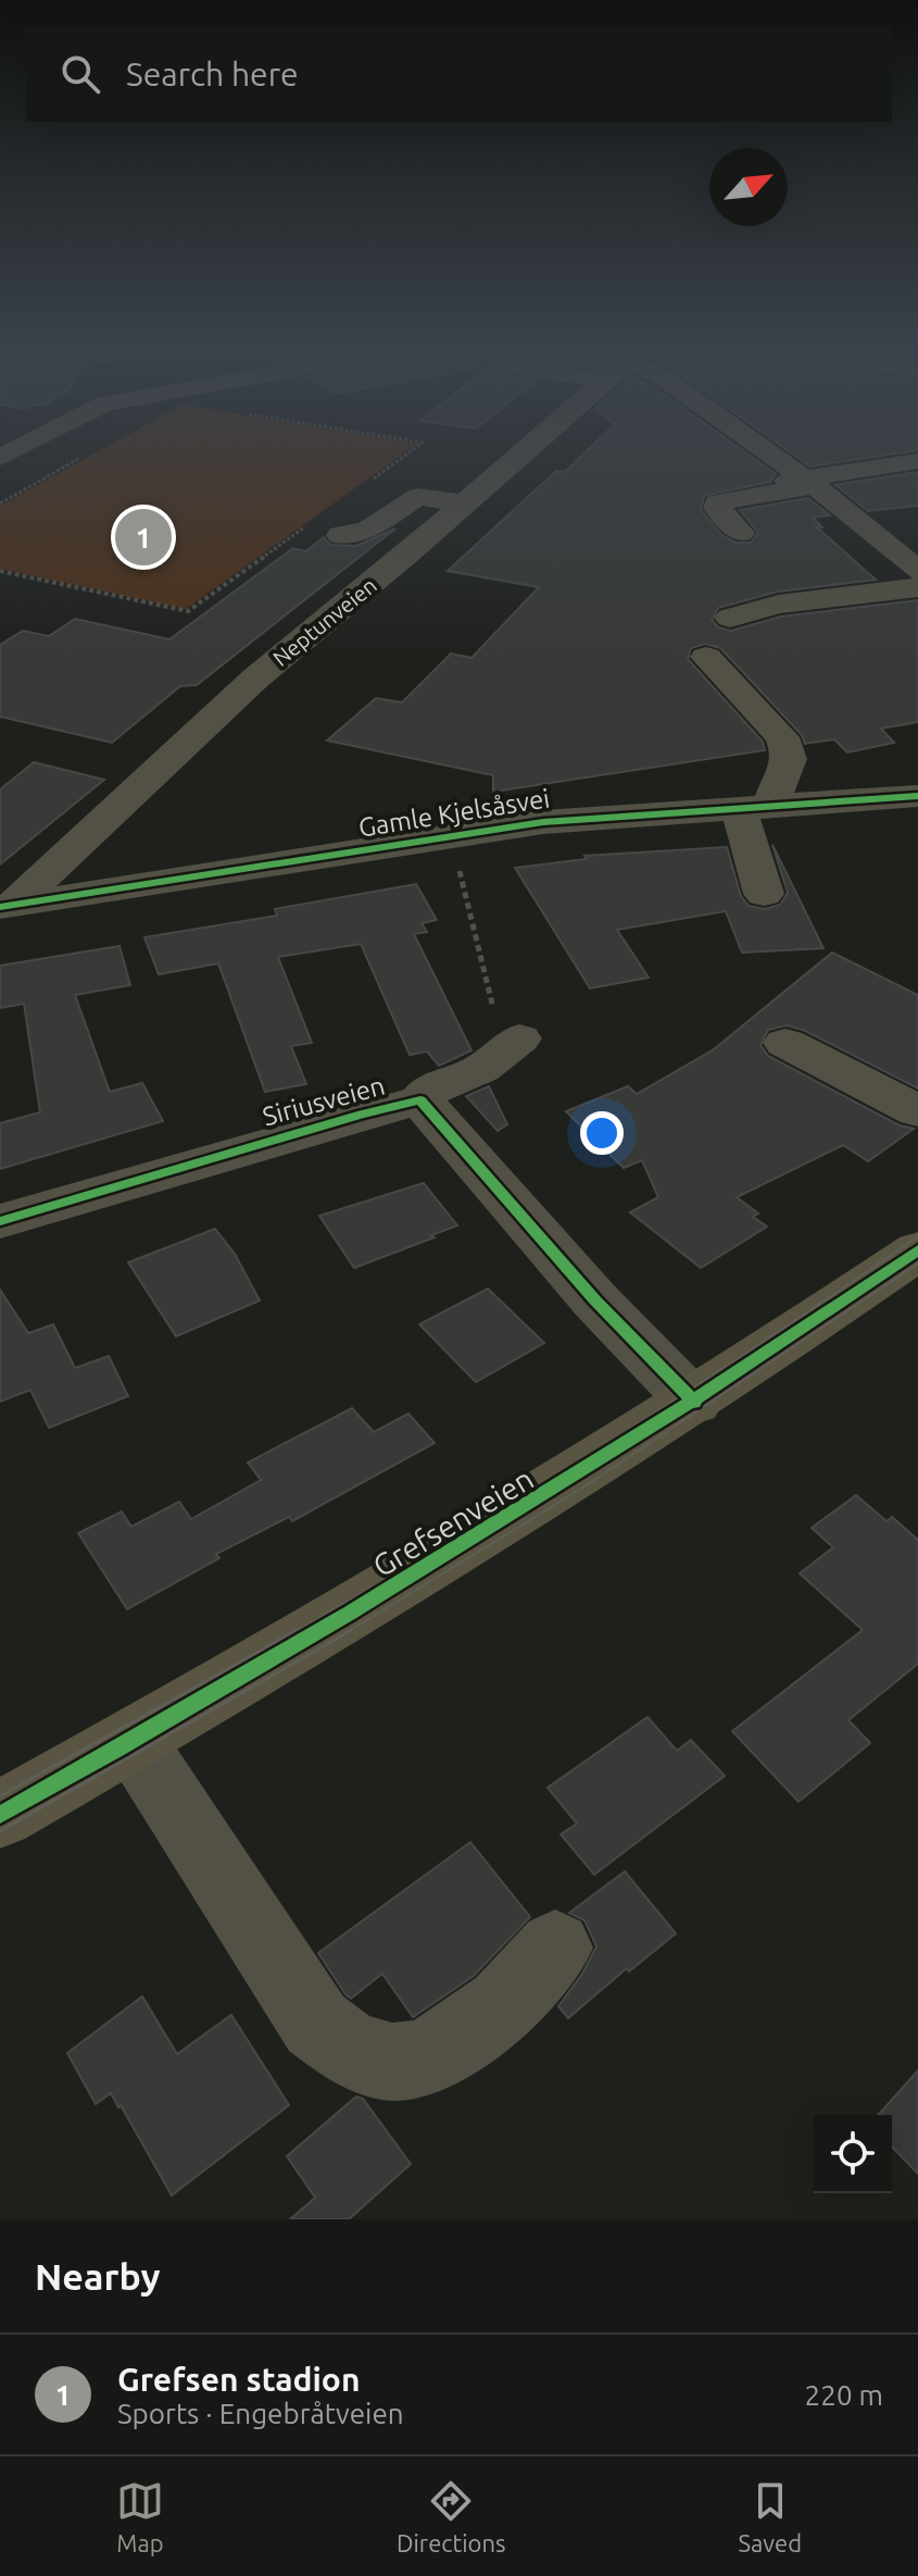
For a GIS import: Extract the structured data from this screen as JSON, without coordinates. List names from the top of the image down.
{
  "streets": {
    "main road": ["Grefsenveien"],
    "street": ["Neptunveien", "Gamle Kjelsåsvei", "Siriusveien"]
  },
  "crossings": [
    ["Neptunveien", "Gamle Kjelsåsvei"],
    ["Siriusveien", "Grefsenveien"]
  ],
  "north": "top right",
  "page": {
    "search": "Search here",
    "pins": "1",
    "heading": "Nearby",
    "list": [
      {
        "mark": "1",
        "name": "Grefsen stadion",
        "note": "Sports · Engebråtveien",
        "value": "220 m"
      }
    ],
    "nav": ["Map", "Directions", "Saved"]
  }
}
